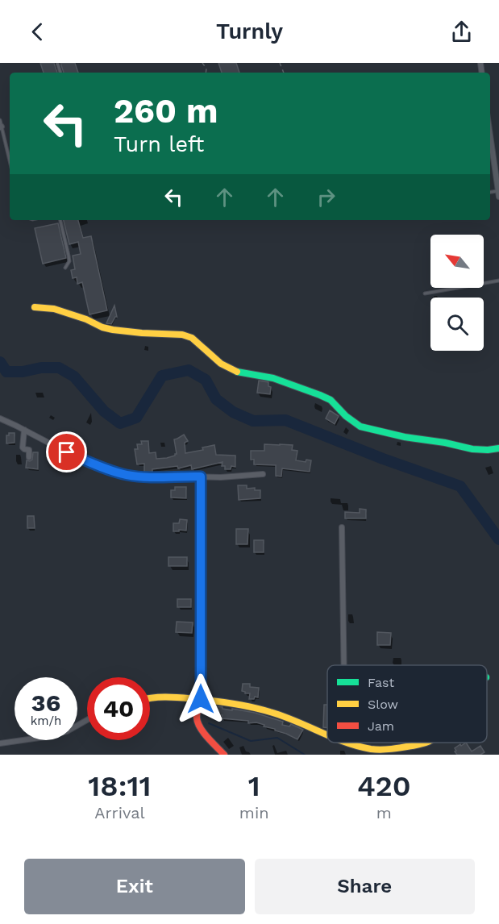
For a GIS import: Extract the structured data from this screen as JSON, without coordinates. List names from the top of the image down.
{
  "legend": ["Fast", "Slow", "Jam"],
  "north": "top left",
  "page": {
    "header": "Turnly",
    "turn": ["260 m", "Turn left"],
    "speed": "36 km/h",
    "limit": "40",
    "eta": [
      "18:11",
      "Arrival",
      "1",
      "min",
      "420",
      "m"
    ],
    "buttons": ["Exit", "Share"]
  }
}
